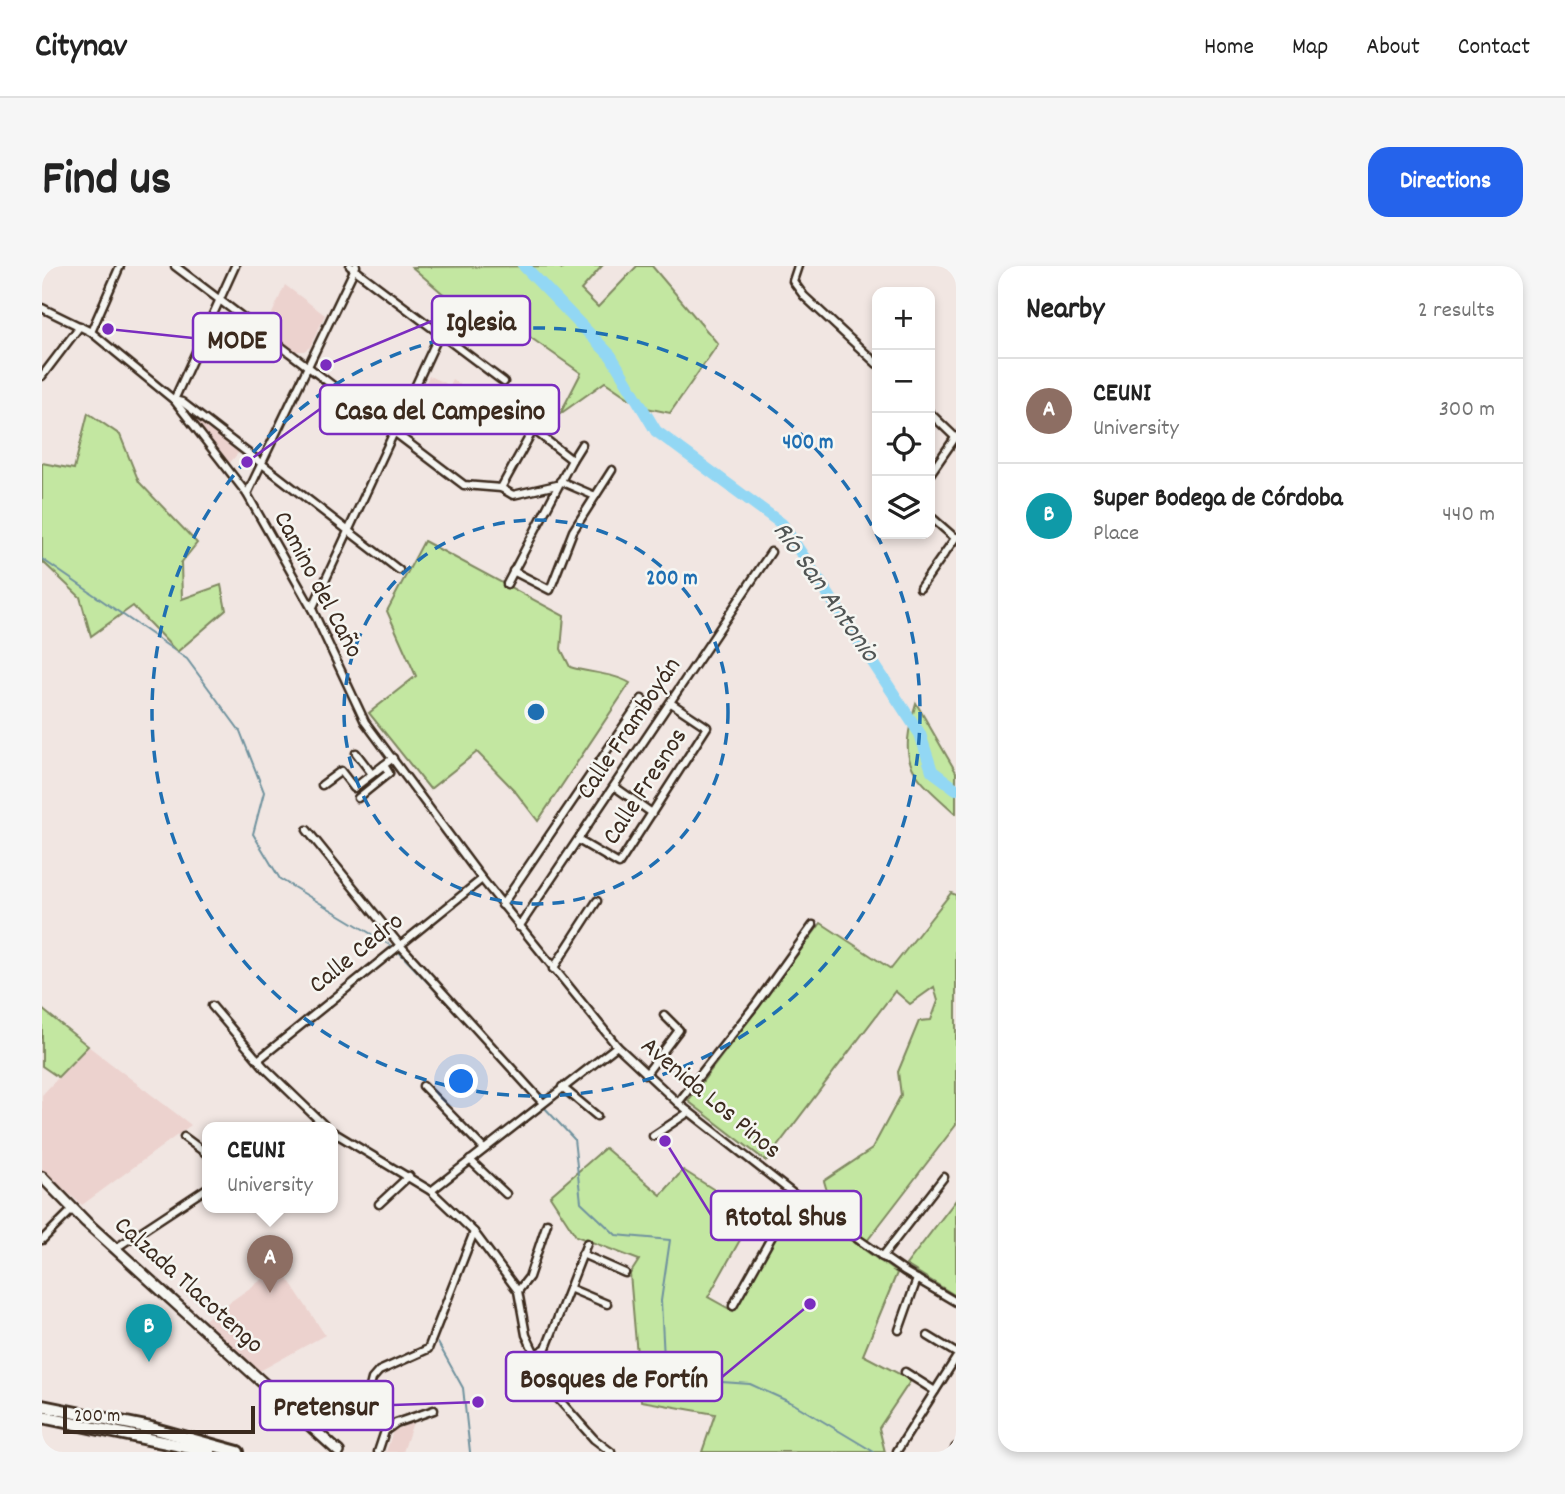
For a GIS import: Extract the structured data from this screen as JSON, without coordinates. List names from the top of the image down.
{
  "streets": {
    "street": [
      "Camino del Caño",
      "Calle Framboyán",
      "Calle Fresnos",
      "Calle Cedro",
      "Avenida Los Pinos",
      "Calzada Tlacotengo"
    ]
  },
  "crossings": [
    ["Camino del Caño", "Calle Cedro"],
    ["Camino del Caño", "Avenida Los Pinos"],
    ["Calle Framboyán", "Calle Fresnos"],
    ["Calle Framboyán", "Avenida Los Pinos"],
    ["Calle Cedro", "Avenida Los Pinos"]
  ],
  "water": ["Río San Antonio"],
  "places": [
    "MODE",
    "Iglesia",
    "Casa del Campesino",
    "Rtotal Shus",
    "Bosques de Fortín",
    "Pretensur"
  ],
  "scale_bar": "200 m",
  "page": {
    "header": "Citynav",
    "nav": [
      "Home",
      "Map",
      "About",
      "Contact"
    ],
    "title": "Find us",
    "buttons": "Directions",
    "heading": ["Nearby", "2 results"],
    "map_buttons": ["+", "−"],
    "list": [
      {
        "mark": "A",
        "name": "CEUNI",
        "note": "University",
        "value": "300 m"
      },
      {
        "mark": "B",
        "name": "Super Bodega de Córdoba",
        "note": "Place",
        "value": "440 m"
      }
    ],
    "popup": ["CEUNI", "University"],
    "pins": ["A", "B"],
    "scale": "200 m"
  },
  "rings": ["400 m", "200 m"]
}
